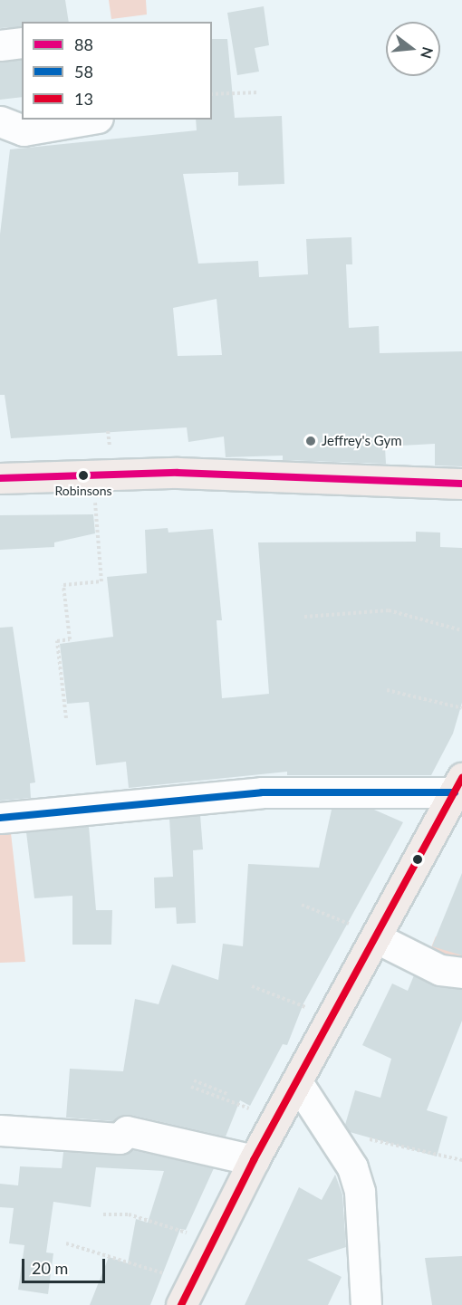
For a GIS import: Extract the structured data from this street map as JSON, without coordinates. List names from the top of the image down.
{
  "places": ["Jeffrey's Gym", "Robinsons"],
  "lines": ["transit line 88", "transit line 13", "transit line 58"],
  "legend": ["88", "58", "13"],
  "scale_bar": "20 m",
  "north": "right"
}
